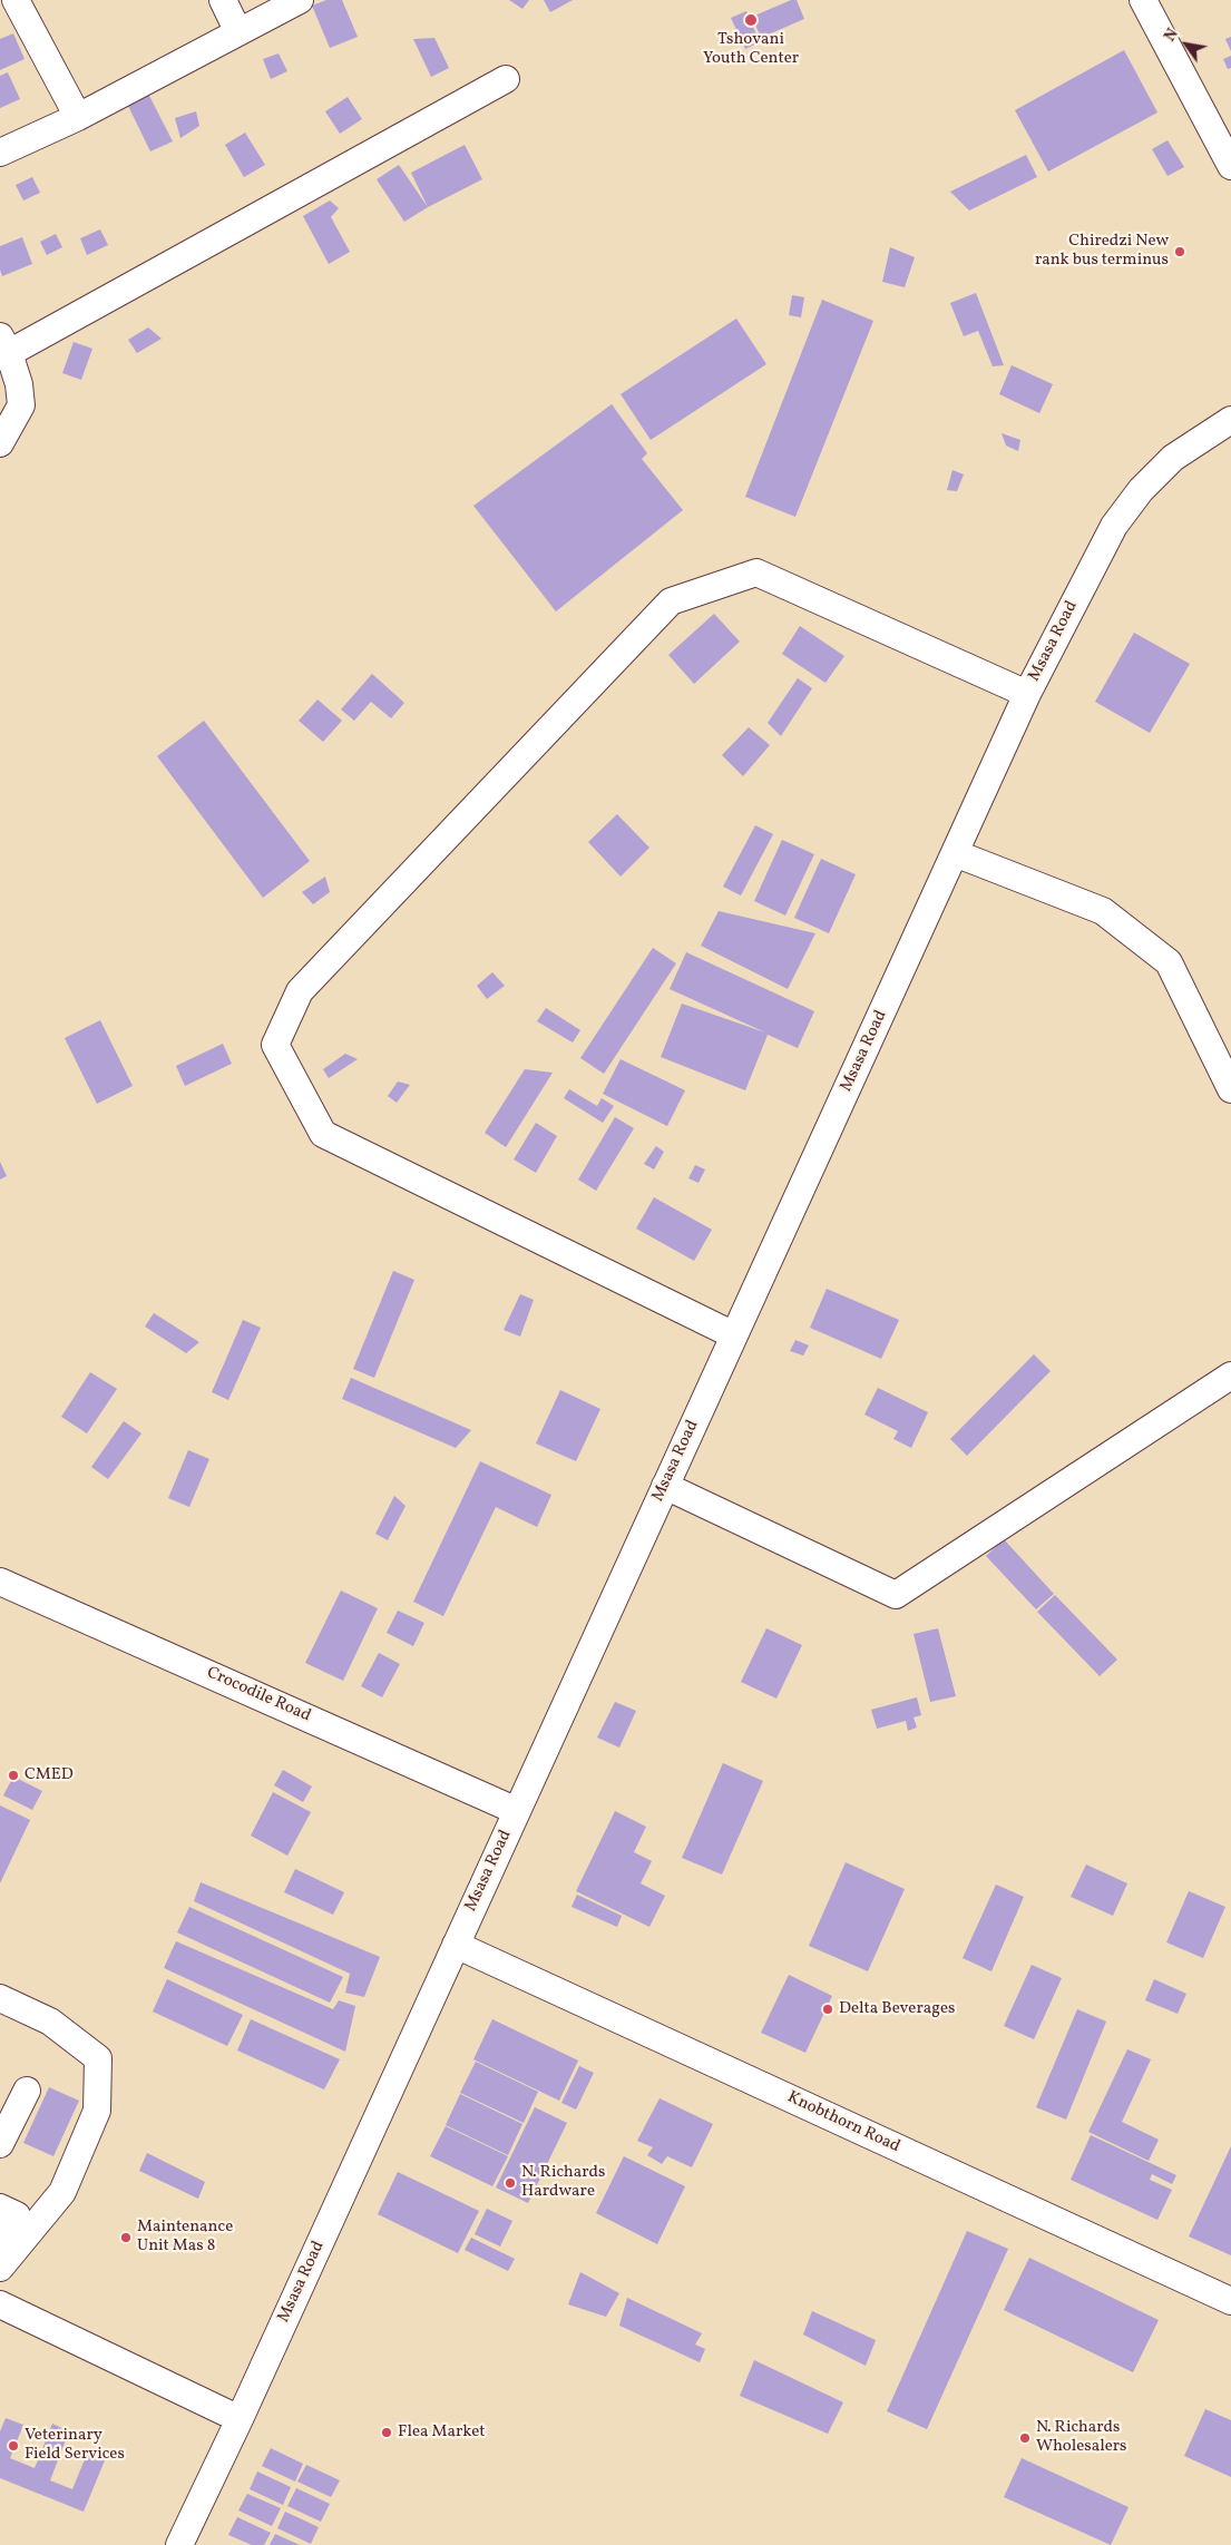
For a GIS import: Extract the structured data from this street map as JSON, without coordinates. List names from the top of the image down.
{
  "streets": {
    "street": ["Msasa Road", "Crocodile Road", "Knobthorn Road"]
  },
  "crossings": [
    ["Msasa Road", "Crocodile Road"],
    ["Msasa Road", "Knobthorn Road"]
  ],
  "places": [
    "Tshovani Youth Center",
    "Chiredzi New rank bus terminus",
    "CMED",
    "Delta Beverages",
    "N. Richards Hardware",
    "Maintenance Unit Mas 8",
    "Flea Market",
    "N. Richards Wholesalers",
    "Veterinary Field Services"
  ],
  "north": "top left"
}
